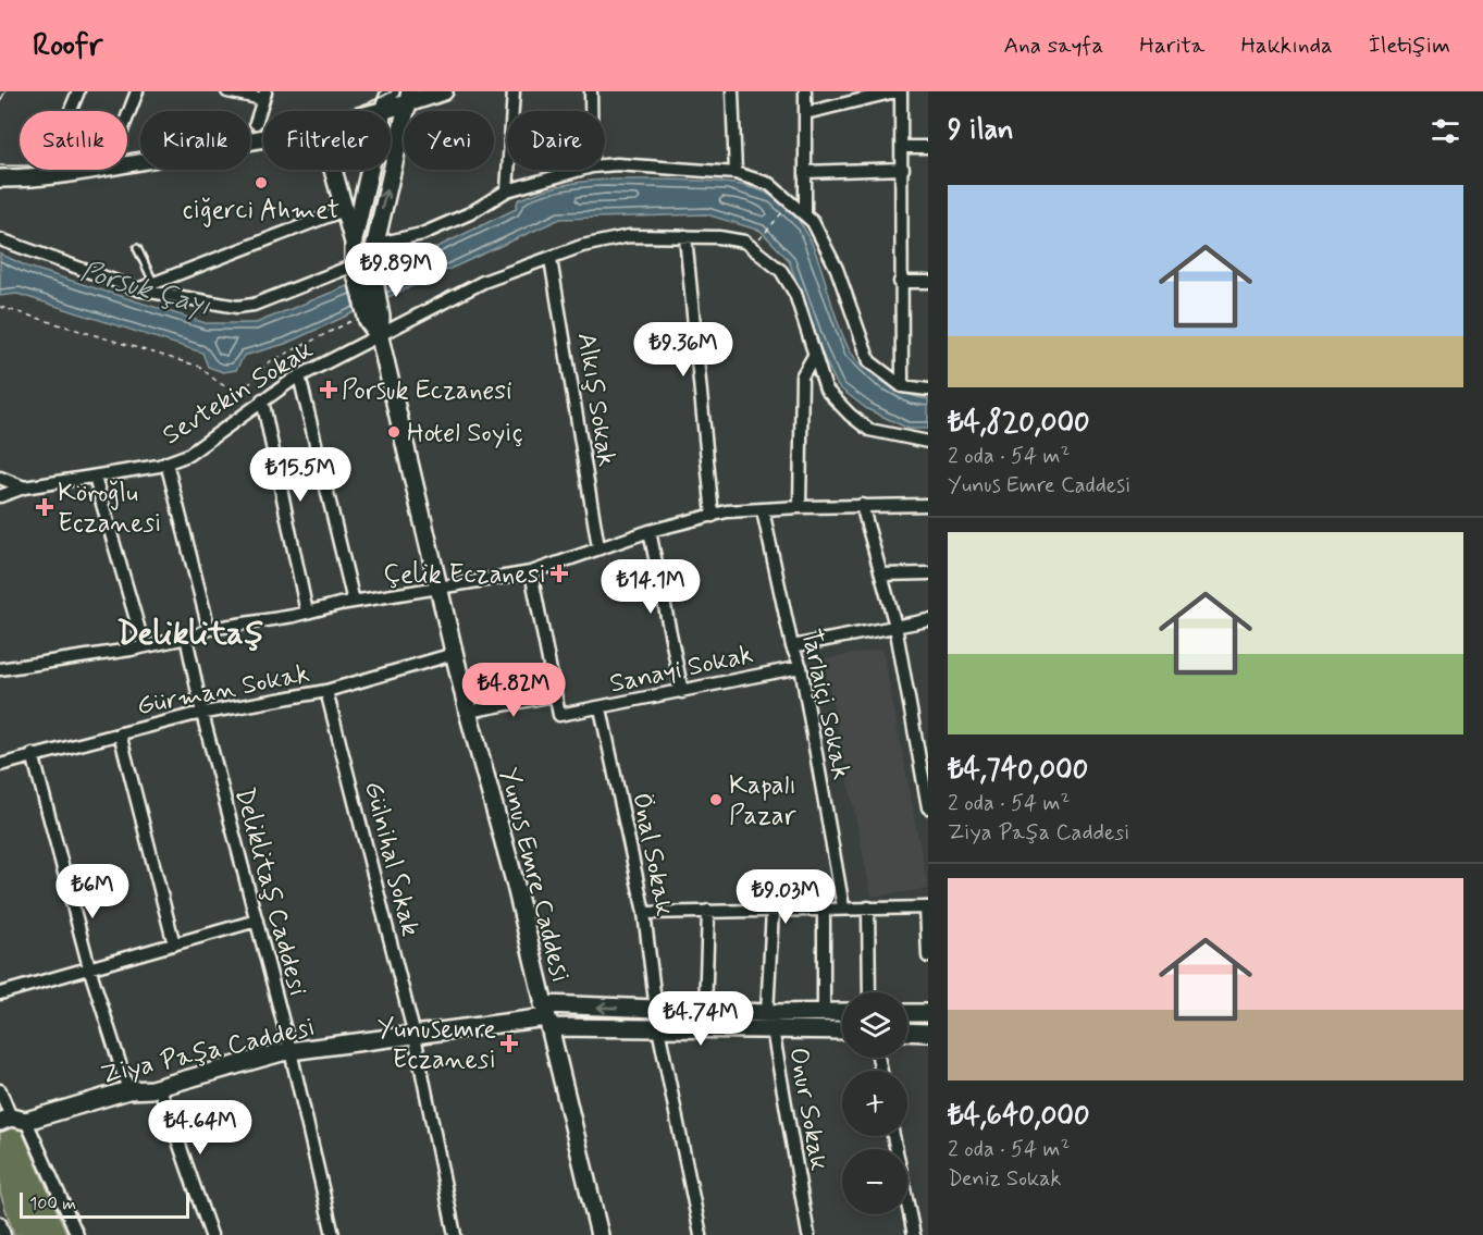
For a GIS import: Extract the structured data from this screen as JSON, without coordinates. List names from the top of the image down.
{
  "streets": {
    "main road": ["Yunus Emre Caddesi", "Ziya Paşa Caddesi"],
    "street": [
      "Sevtekin Sokak",
      "Alkış Sokak",
      "Sanayi Sokak",
      "Gürman Sokak",
      "Tarlaiçi Sokak",
      "Önal Sokak",
      "Gülnihal Sokak",
      "Deliklitaş Caddesi",
      "Onur Sokak"
    ]
  },
  "crossings": [
    ["Sevtekin Sokak", "Alkış Sokak"],
    ["Sevtekin Sokak", "Yunus Emre Caddesi"],
    ["Sanayi Sokak", "Tarlaiçi Sokak"],
    ["Sanayi Sokak", "Önal Sokak"],
    ["Gürman Sokak", "Gülnihal Sokak"],
    ["Gürman Sokak", "Yunus Emre Caddesi"],
    ["Gürman Sokak", "Deliklitaş Caddesi"],
    ["Önal Sokak", "Ziya Paşa Caddesi"],
    ["Gülnihal Sokak", "Ziya Paşa Caddesi"],
    ["Yunus Emre Caddesi", "Ziya Paşa Caddesi"],
    ["Deliklitaş Caddesi", "Ziya Paşa Caddesi"],
    ["Ziya Paşa Caddesi", "Onur Sokak"]
  ],
  "districts": ["Deliklitaş"],
  "water": ["Porsuk Çayı"],
  "places": {
    "other": ["ciğerci Ahmet", "Hotel Soyiç", "Kapalı Pazar"],
    "health": [
      "Porsuk Eczanesi",
      "Köroğlu Eczanesi",
      "Çelik Eczanesi",
      "Yunusemre Eczanesi"
    ]
  },
  "scale_bar": "100 m",
  "page": {
    "header": "Roofr",
    "nav": [
      "Ana sayfa",
      "Harita",
      "Hakkında",
      "İletişim"
    ],
    "heading": "9 ilan",
    "chip": [
      "Satılık",
      "Kiralık",
      "Filtreler",
      "Yeni",
      "Daire"
    ],
    "list": [
      {
        "name": "₺4,820,000",
        "note": "2 oda · 54 m² · Yunus Emre Caddesi"
      },
      {
        "name": "₺4,740,000",
        "note": "2 oda · 54 m² · Ziya Paşa Caddesi"
      },
      {
        "name": "₺4,640,000",
        "note": "2 oda · 54 m² · Deniz Sokak"
      }
    ],
    "price": [
      "₺9.89M",
      "₺9.36M",
      "₺15.5M",
      "₺14.1M",
      "₺4.82M",
      "₺6M",
      "₺9.03M",
      "₺4.74M",
      "₺4.64M"
    ],
    "map_buttons": ["+", "−"],
    "scale": "100 m"
  }
}
